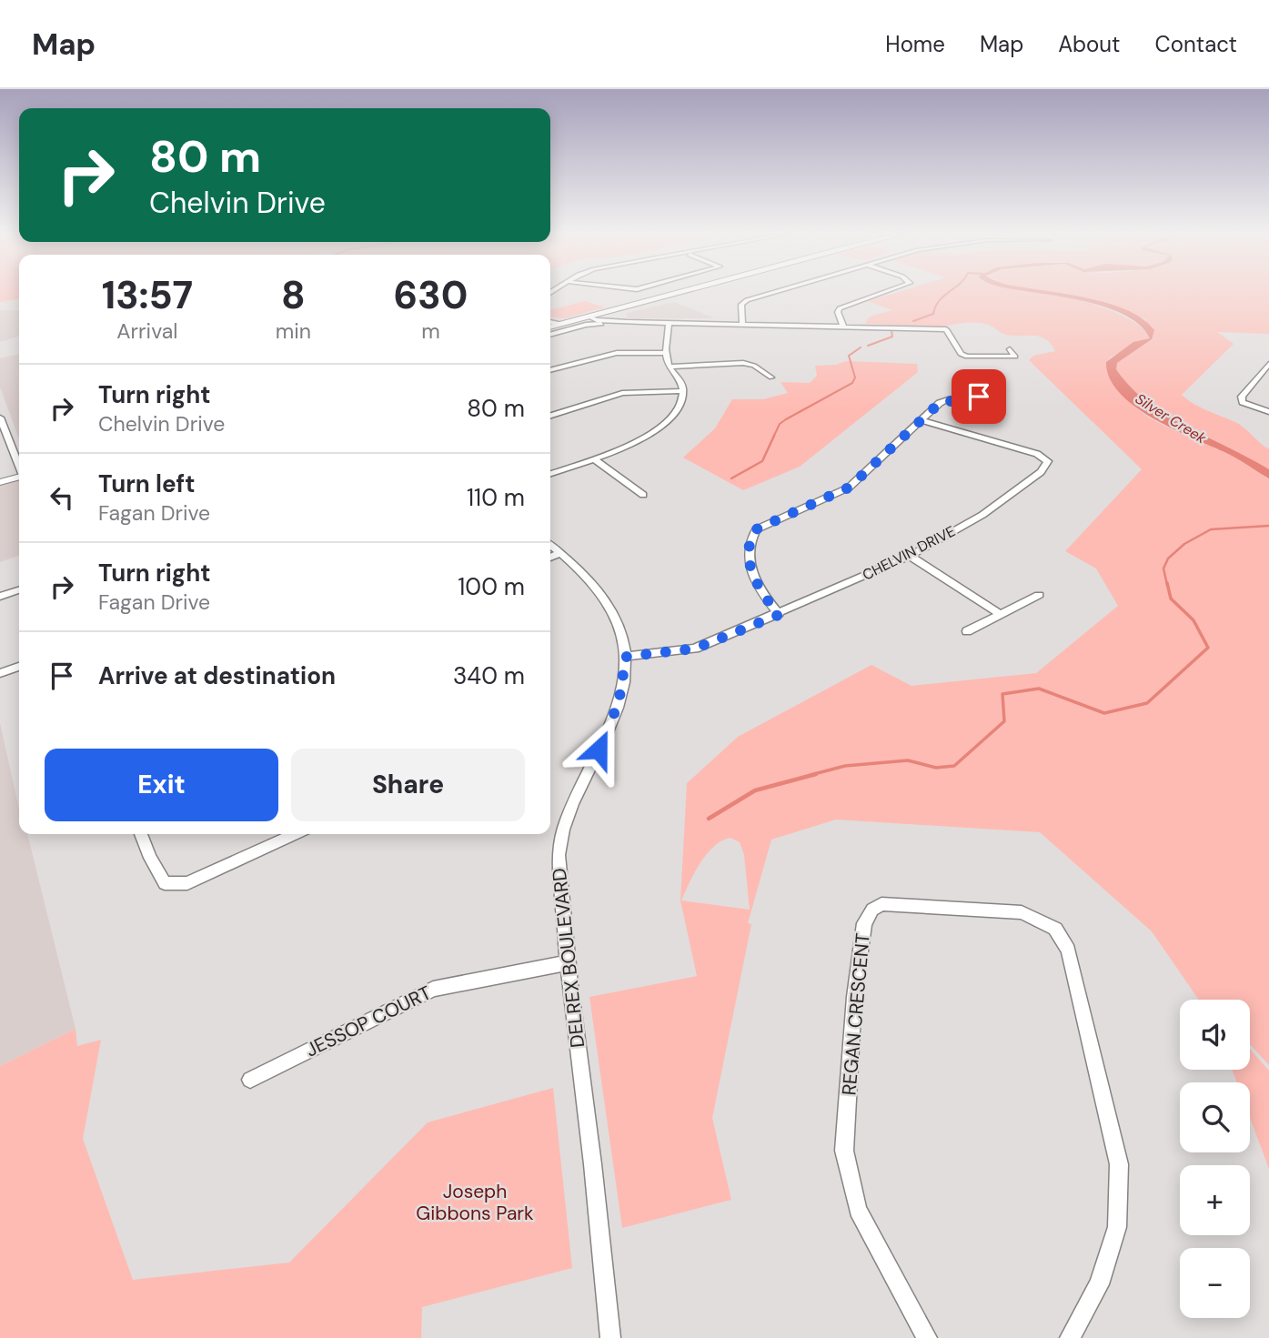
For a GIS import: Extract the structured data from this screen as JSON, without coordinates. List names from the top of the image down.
{
  "streets": {
    "street": [
      "CHELVIN DRIVE",
      "DELREX BOULEVARD",
      "REGAN CRESCENT",
      "JESSOP COURT"
    ]
  },
  "crossings": [
    ["CHELVIN DRIVE", "DELREX BOULEVARD"],
    ["DELREX BOULEVARD", "JESSOP COURT"]
  ],
  "water": ["Silver Creek"],
  "parks": ["Joseph Gibbons Park"],
  "page": {
    "header": "Map",
    "nav": [
      "Home",
      "Map",
      "About",
      "Contact"
    ],
    "turn": ["80 m", "Chelvin Drive"],
    "eta": [
      "13:57",
      "Arrival",
      "8",
      "min",
      "630",
      "m"
    ],
    "list": [
      {
        "name": "Turn right",
        "note": "Chelvin Drive",
        "value": "80 m"
      },
      {
        "name": "Turn left",
        "note": "Fagan Drive",
        "value": "110 m"
      },
      {
        "name": "Turn right",
        "note": "Fagan Drive",
        "value": "100 m"
      },
      {
        "name": "Arrive at destination",
        "value": "340 m"
      }
    ],
    "buttons": ["Exit", "Share"],
    "map_buttons": ["+", "−"]
  }
}
